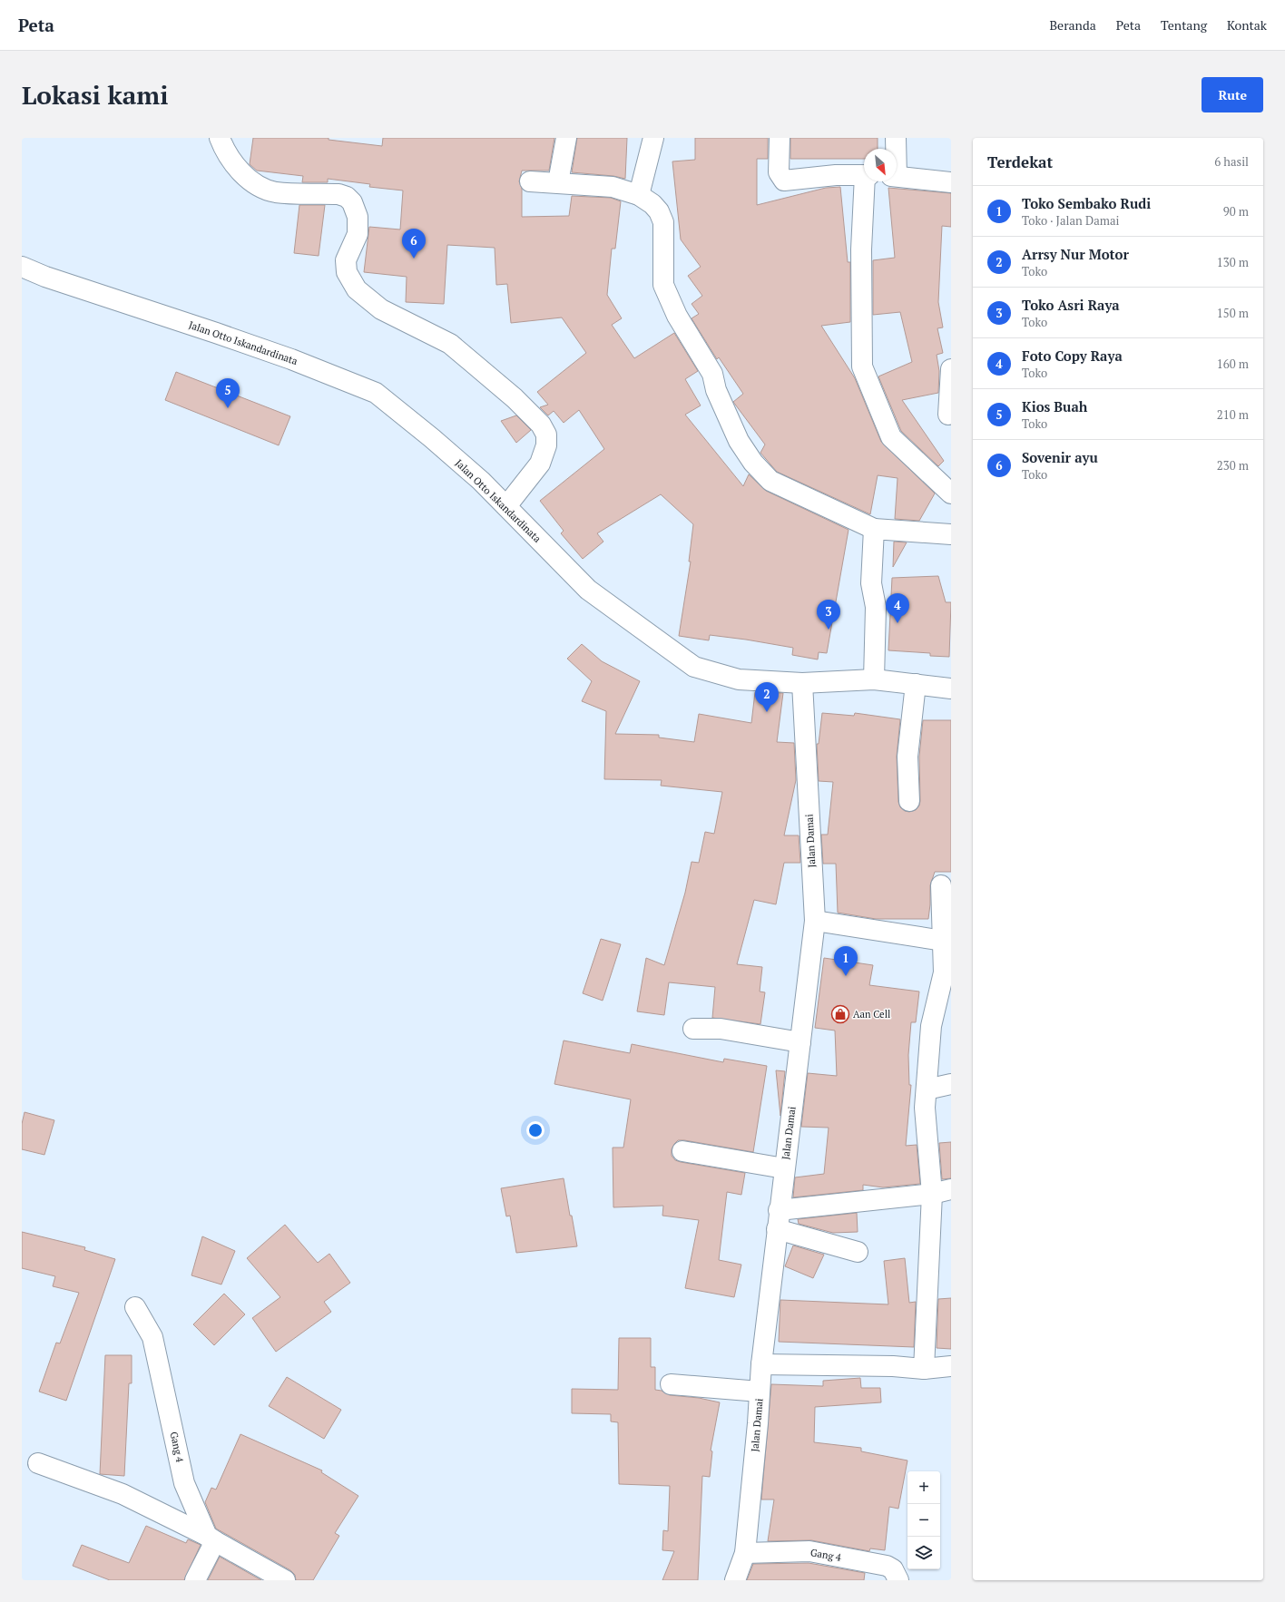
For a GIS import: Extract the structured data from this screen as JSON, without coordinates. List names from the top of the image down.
{
  "streets": {
    "street": ["Jalan Otto Iskandardinata", "Jalan Damai", "Gang 4"]
  },
  "crossings": [
    ["Jalan Otto Iskandardinata", "Jalan Damai"],
    ["Jalan Damai", "Gang 4"]
  ],
  "places": {
    "shop": ["Aan Cell"]
  },
  "north": "bottom right",
  "page": {
    "header": "Peta",
    "nav": [
      "Beranda",
      "Peta",
      "Tentang",
      "Kontak"
    ],
    "buttons": "Rute",
    "title": "Lokasi kami",
    "heading": ["Terdekat", "6 hasil"],
    "list": [
      {
        "mark": "1",
        "name": "Toko Sembako Rudi",
        "note": "Toko · Jalan Damai",
        "value": "90 m"
      },
      {
        "mark": "2",
        "name": "Arrsy Nur Motor",
        "note": "Toko",
        "value": "130 m"
      },
      {
        "mark": "3",
        "name": "Toko Asri Raya",
        "note": "Toko",
        "value": "150 m"
      },
      {
        "mark": "4",
        "name": "Foto Copy Raya",
        "note": "Toko",
        "value": "160 m"
      },
      {
        "mark": "5",
        "name": "Kios Buah",
        "note": "Toko",
        "value": "210 m"
      },
      {
        "mark": "6",
        "name": "Sovenir ayu",
        "note": "Toko",
        "value": "230 m"
      }
    ],
    "pins": [
      "6",
      "5",
      "4",
      "3",
      "2",
      "1"
    ],
    "map_buttons": ["+", "−"]
  }
}
